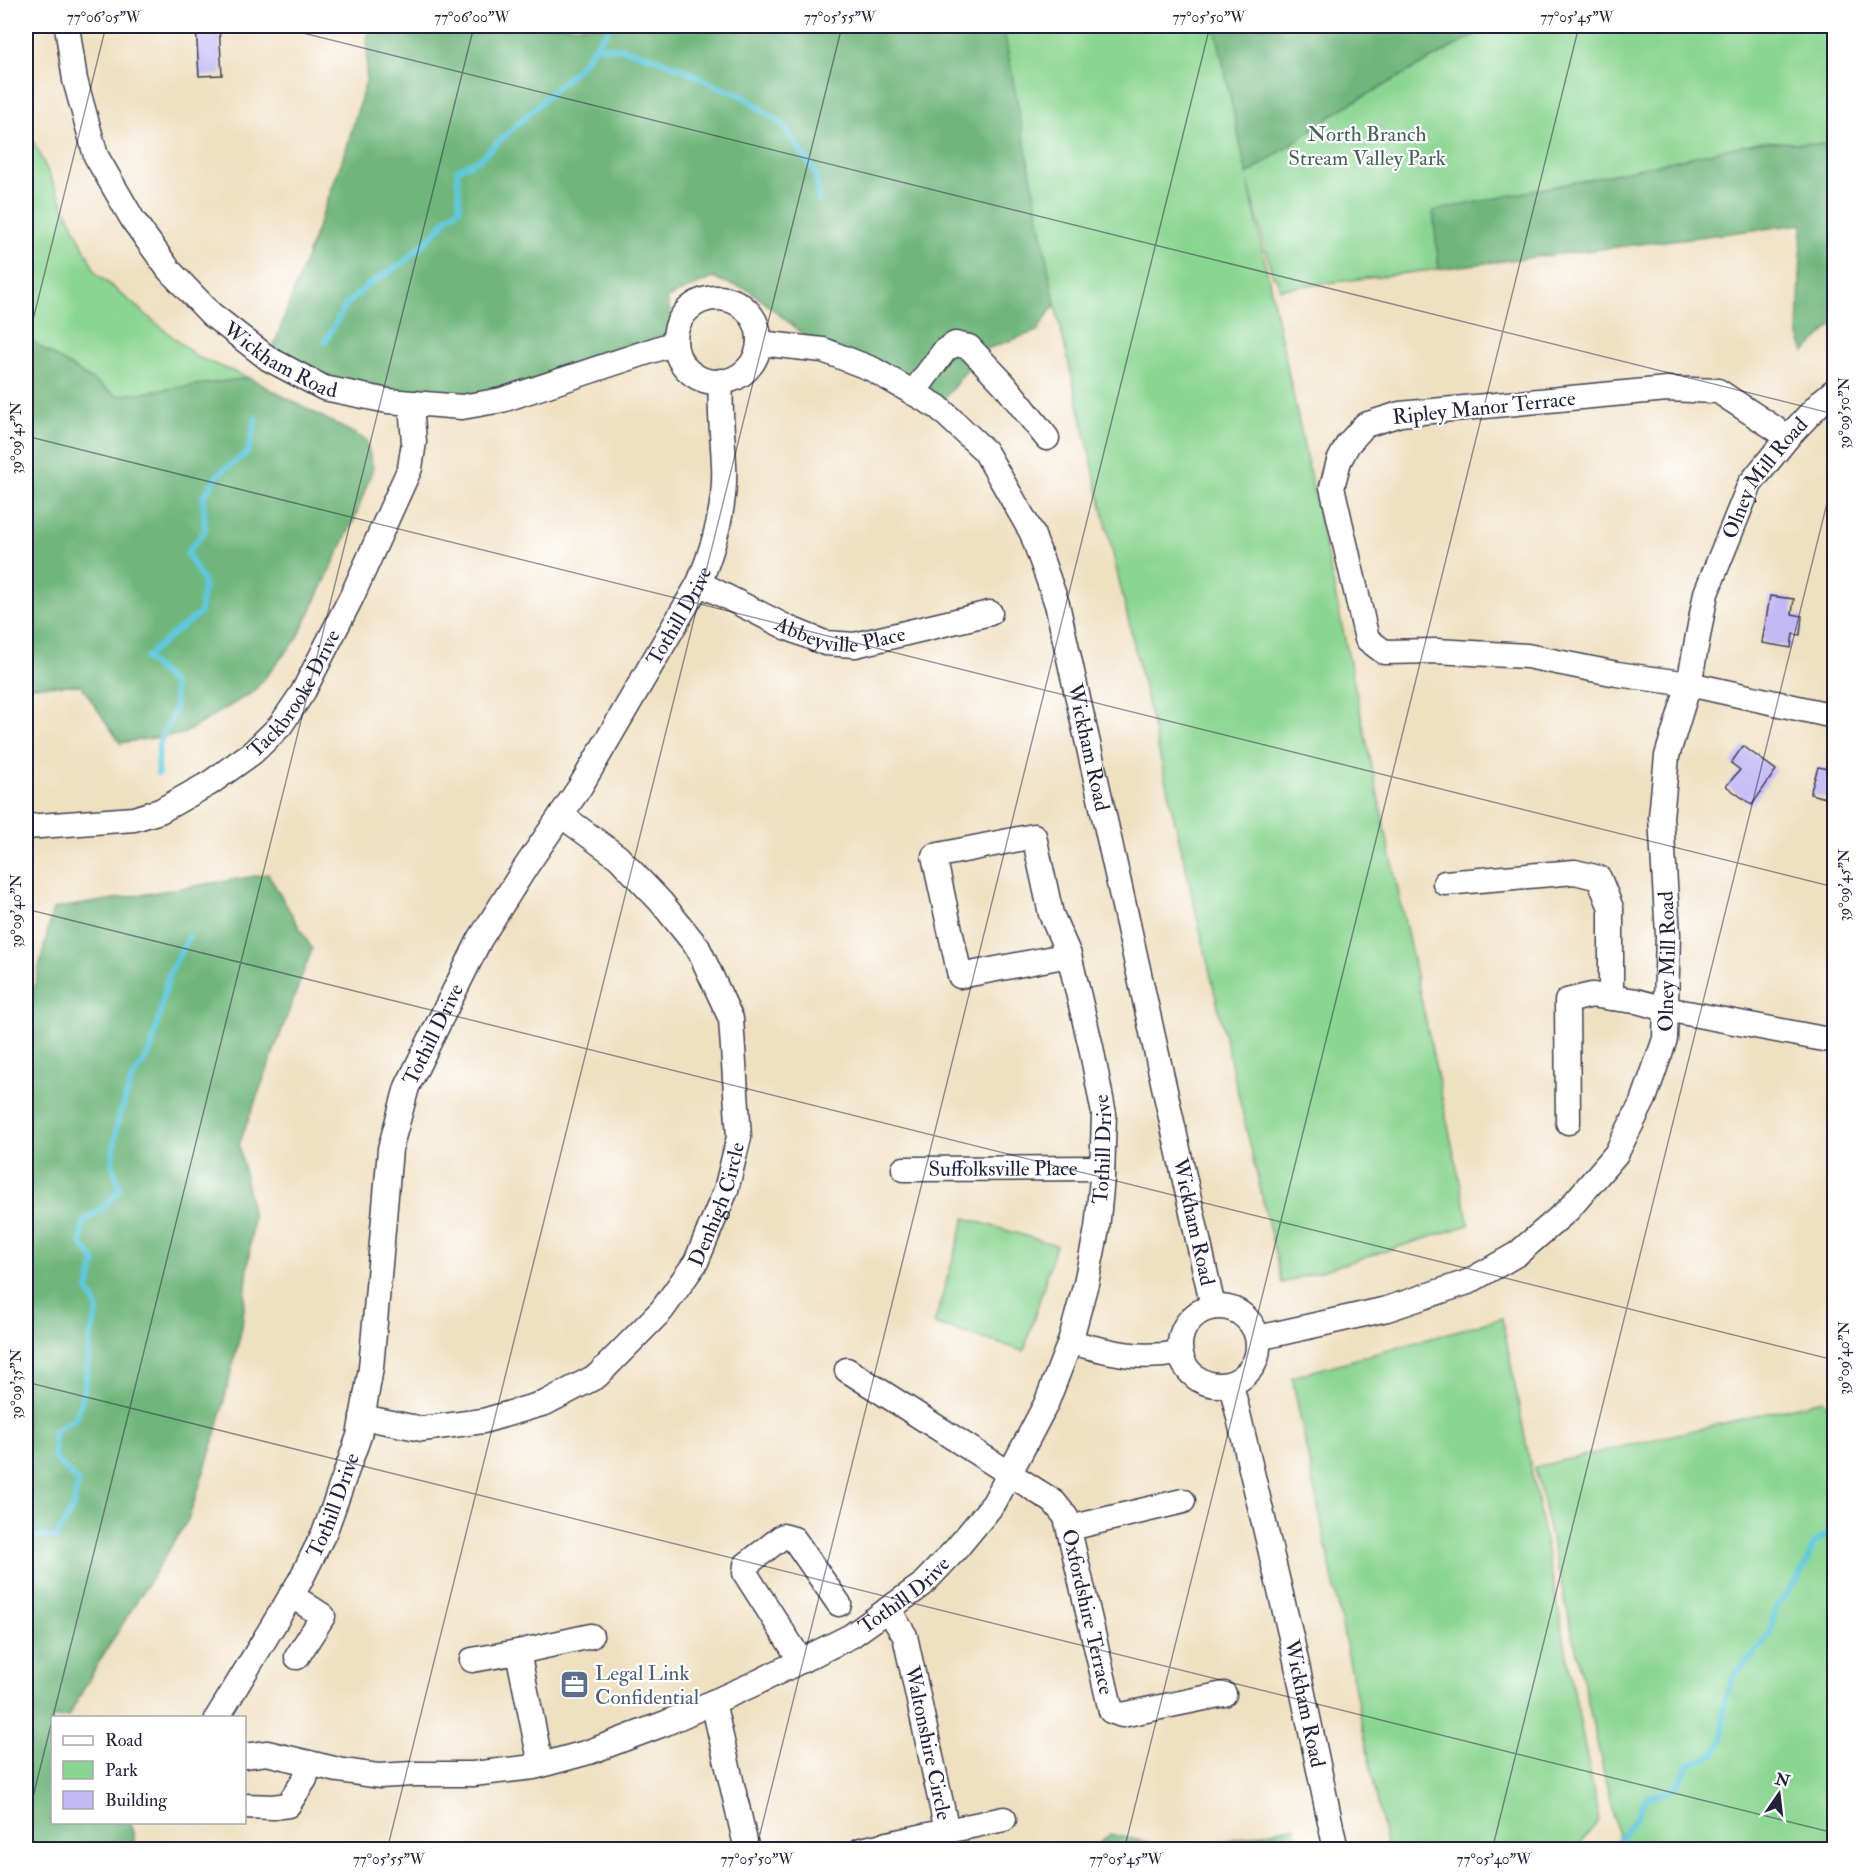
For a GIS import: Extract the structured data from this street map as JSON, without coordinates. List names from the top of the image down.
{
  "streets": {
    "street": [
      "Wickham Road",
      "Ripley Manor Terrace",
      "Olney Mill Road",
      "Tothill Drive",
      "Abbeyville Place",
      "Tackbrooke Drive",
      "Suffolksville Place",
      "Denhigh Circle",
      "Oxfordshire Terrace",
      "Waltonshire Circle"
    ]
  },
  "crossings": [
    ["Wickham Road", "Olney Mill Road"],
    ["Wickham Road", "Tothill Drive"],
    ["Wickham Road", "Tackbrooke Drive"],
    ["Ripley Manor Terrace", "Olney Mill Road"],
    ["Tothill Drive", "Abbeyville Place"],
    ["Tothill Drive", "Suffolksville Place"],
    ["Tothill Drive", "Denhigh Circle"],
    ["Tothill Drive", "Oxfordshire Terrace"],
    ["Tothill Drive", "Waltonshire Circle"]
  ],
  "parks": ["North Branch Stream Valley Park"],
  "places": {
    "office": ["Legal Link Confidential"]
  },
  "legend": ["Road", "Park", "Building"],
  "north": "top",
  "coordinates": [
    "77°06'05\"W",
    "77°06'00\"W",
    "77°05'55\"W",
    "77°05'50\"W",
    "77°05'45\"W",
    "39°09'50\"N",
    "39°09'45\"N",
    "39°09'40\"N",
    "39°09'35\"N",
    "77°05'40\"W"
  ]
}
